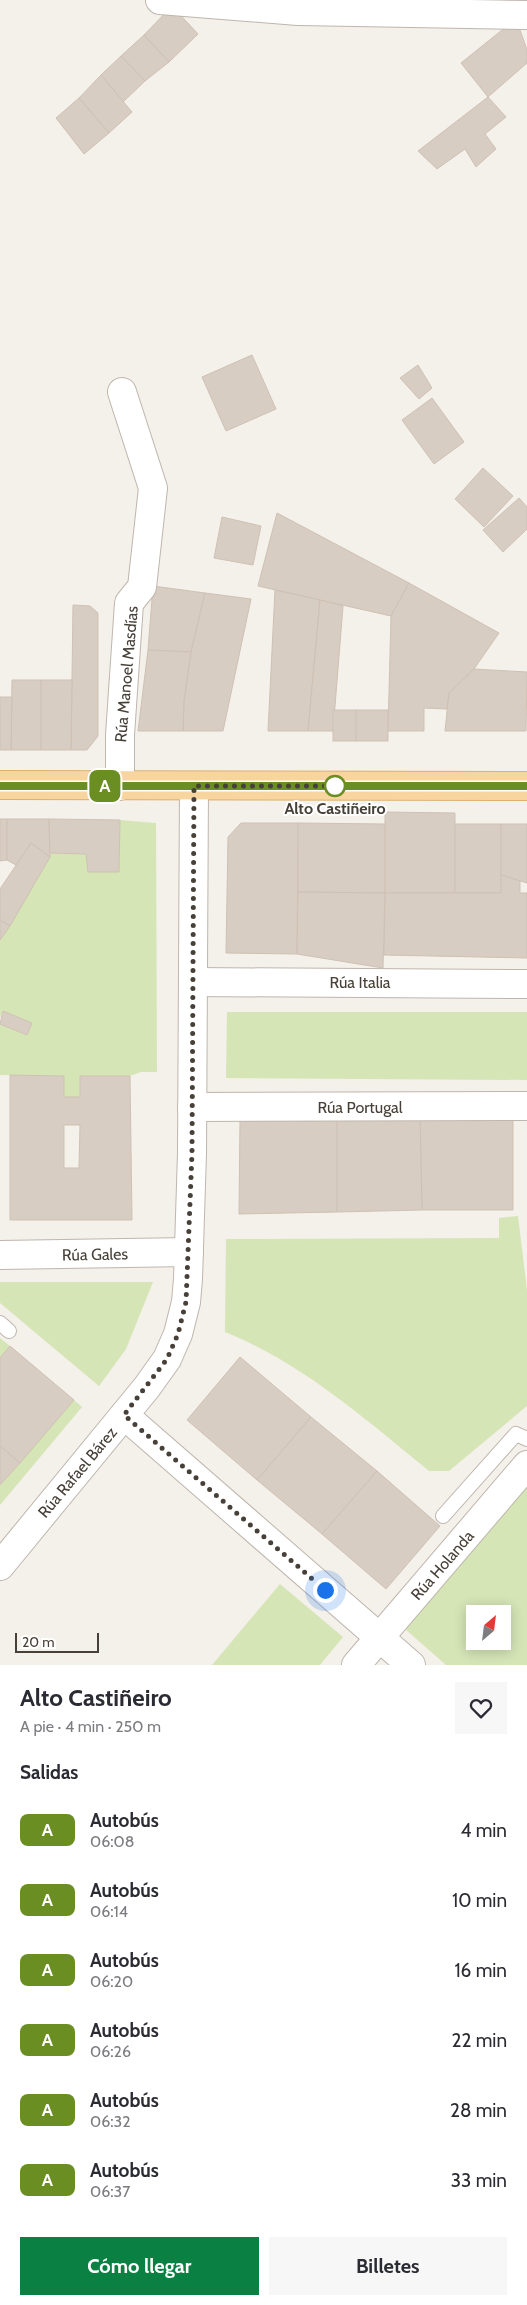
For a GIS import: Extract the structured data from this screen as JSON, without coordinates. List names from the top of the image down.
{
  "streets": {
    "street": [
      "Rúa Manoel Masdías",
      "Rúa Italia",
      "Rúa Portugal",
      "Rúa Gales",
      "Rúa Rafael Bárez",
      "Rúa Holanda"
    ]
  },
  "crossings": [
    ["Rúa Italia", "Rúa Rafael Bárez"],
    ["Rúa Portugal", "Rúa Rafael Bárez"],
    ["Rúa Gales", "Rúa Rafael Bárez"]
  ],
  "places": ["Alto Castiñeiro"],
  "lines": ["bus line A"],
  "scale_bar": "20 m",
  "north": "top right",
  "page": {
    "on_map": "A",
    "scale": "20 m",
    "heading": [
      ["Alto Castiñeiro", "A pie · 4 min · 250 m"],
      "Salidas"
    ],
    "list": [
      {
        "mark": "A",
        "name": "Autobús",
        "note": "06:08",
        "value": "4 min"
      },
      {
        "mark": "A",
        "name": "Autobús",
        "note": "06:14",
        "value": "10 min"
      },
      {
        "mark": "A",
        "name": "Autobús",
        "note": "06:20",
        "value": "16 min"
      },
      {
        "mark": "A",
        "name": "Autobús",
        "note": "06:26",
        "value": "22 min"
      },
      {
        "mark": "A",
        "name": "Autobús",
        "note": "06:32",
        "value": "28 min"
      },
      {
        "mark": "A",
        "name": "Autobús",
        "note": "06:37",
        "value": "33 min"
      }
    ],
    "buttons": ["Cómo llegar", "Billetes"]
  }
}
